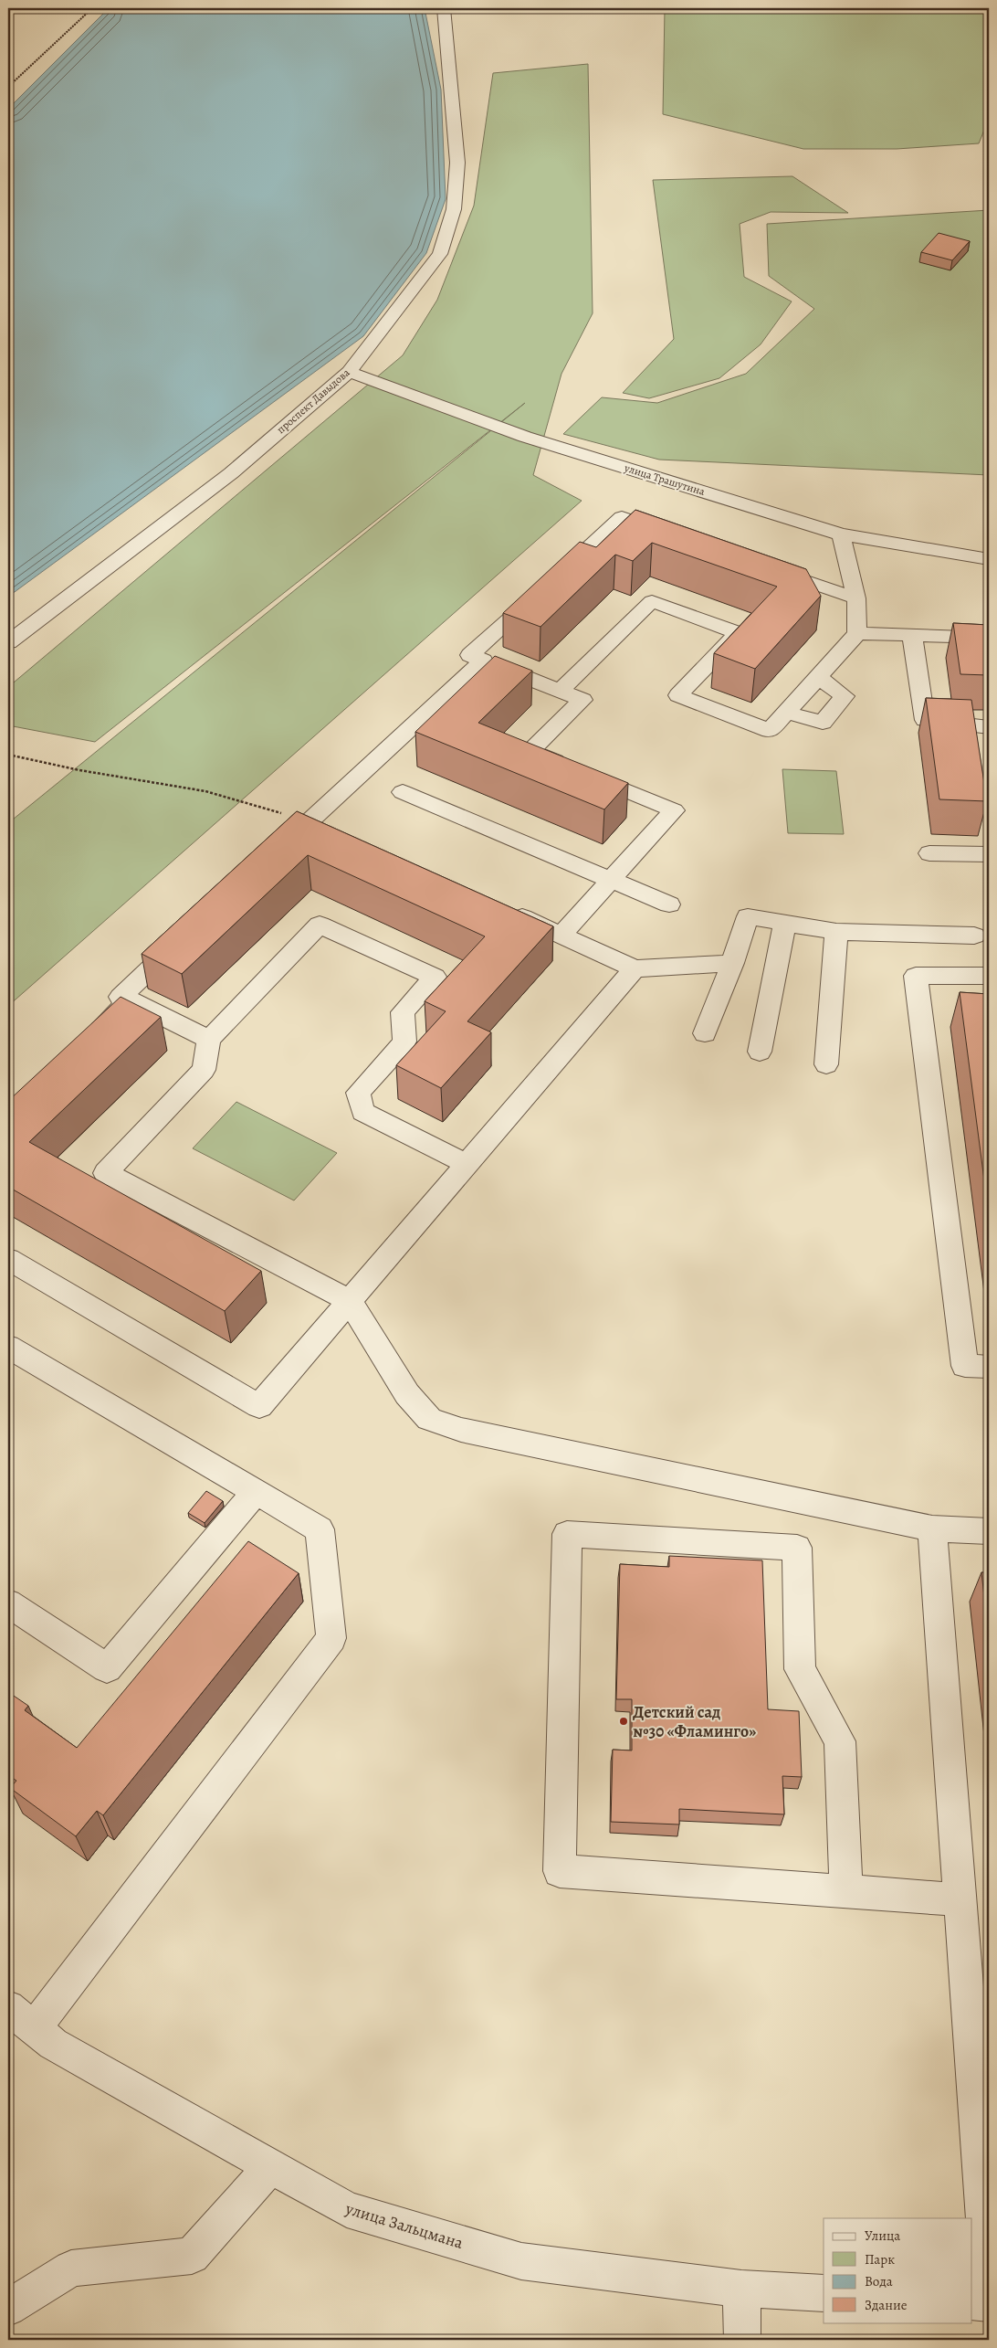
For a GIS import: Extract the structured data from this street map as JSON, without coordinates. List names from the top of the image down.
{
  "streets": {
    "street": ["проспект Давыдова", "улица Трашутина", "улица Зальцмана"]
  },
  "crossings": [
    ["проспект Давыдова", "улица Трашутина"]
  ],
  "places": ["Детский сад №30 «Фламинго»"],
  "legend": [
    "Улица",
    "Парк",
    "Вода",
    "Здание"
  ]
}
